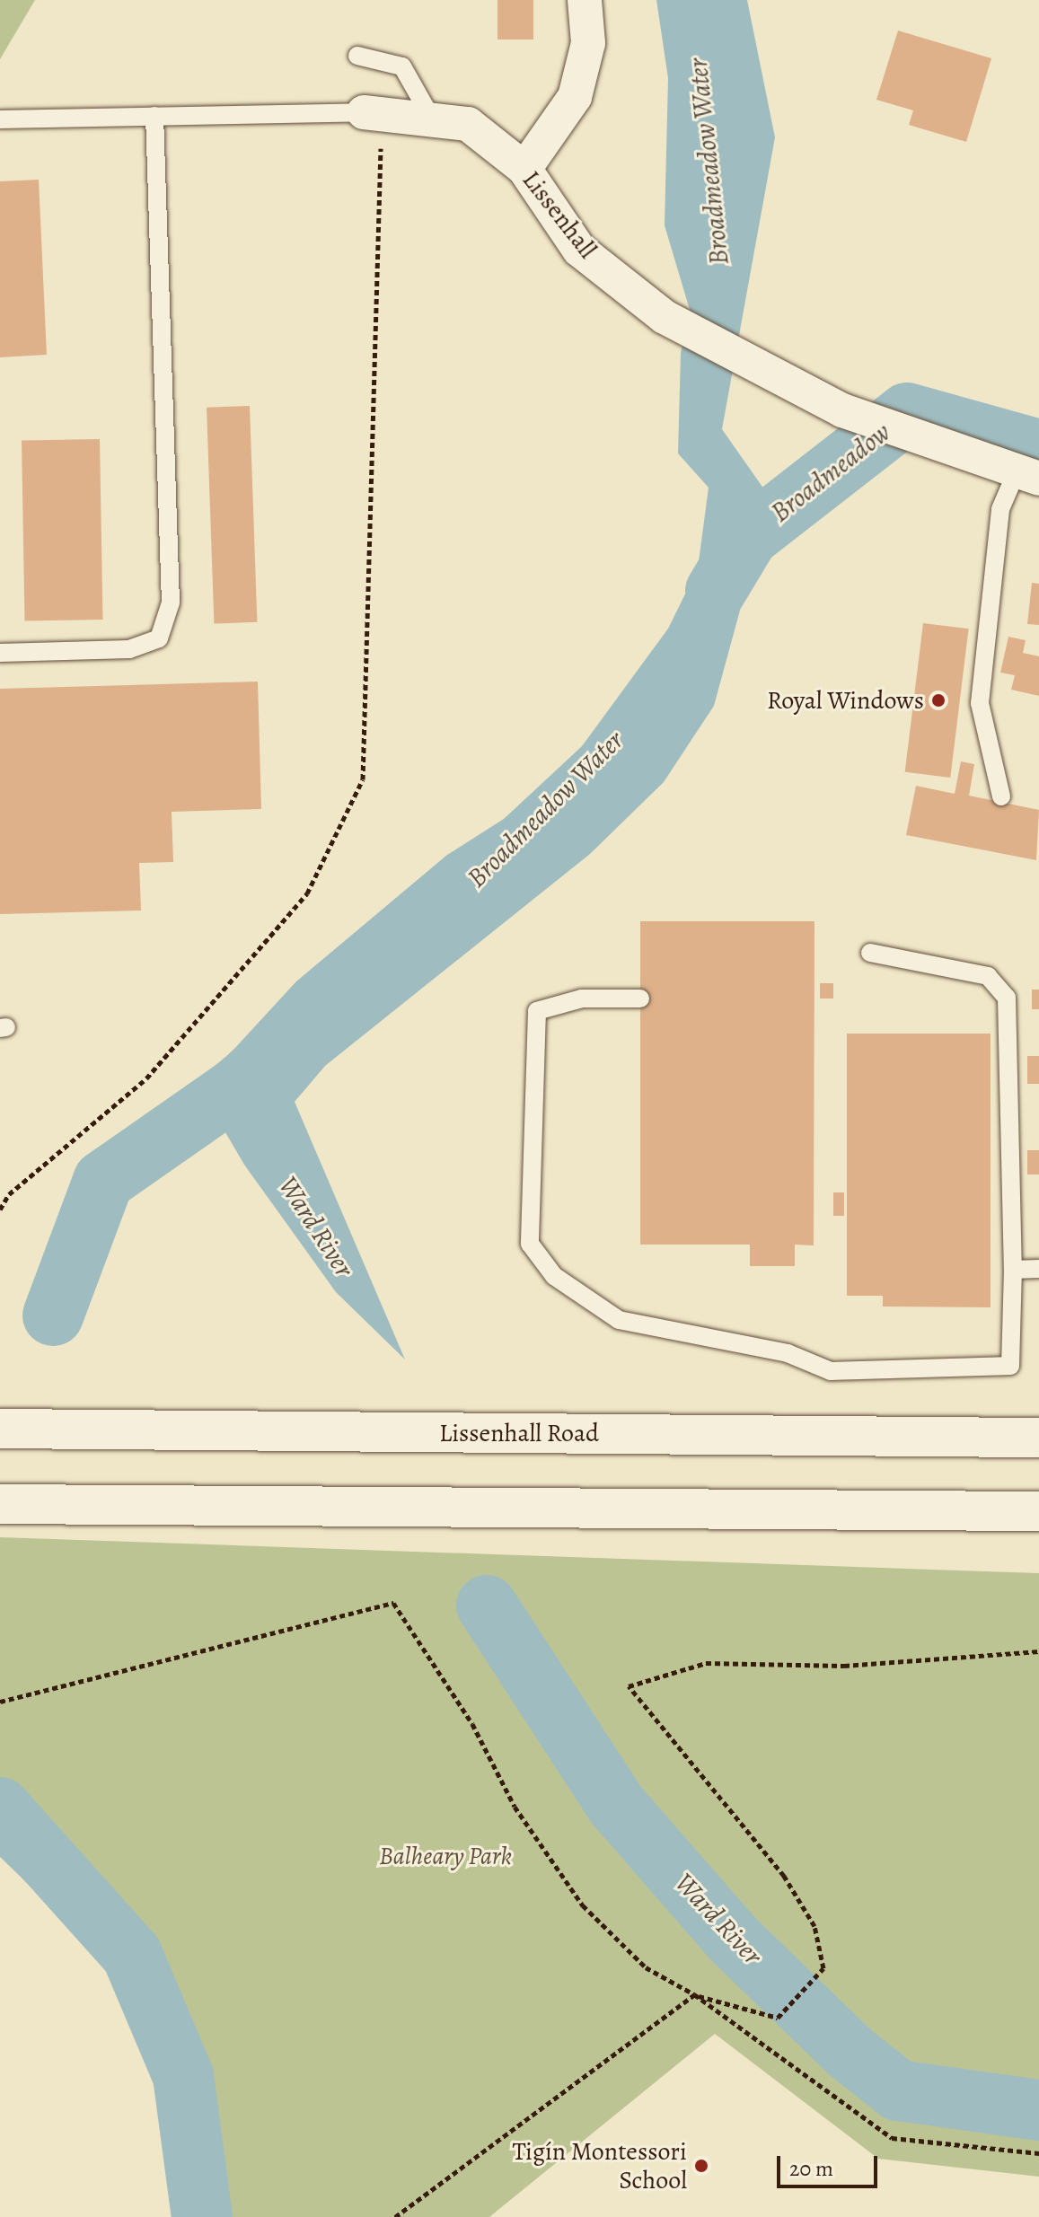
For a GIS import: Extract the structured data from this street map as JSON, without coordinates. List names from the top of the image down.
{
  "streets": {
    "main road": ["Lissenhall Road"],
    "street": ["Lissenhall"]
  },
  "water": ["Broadmeadow Water", "Broadmeadow", "Ward River"],
  "parks": ["Balheary Park"],
  "places": ["Royal Windows", "Tigín Montessori School"],
  "scale_bar": "20 m"
}
